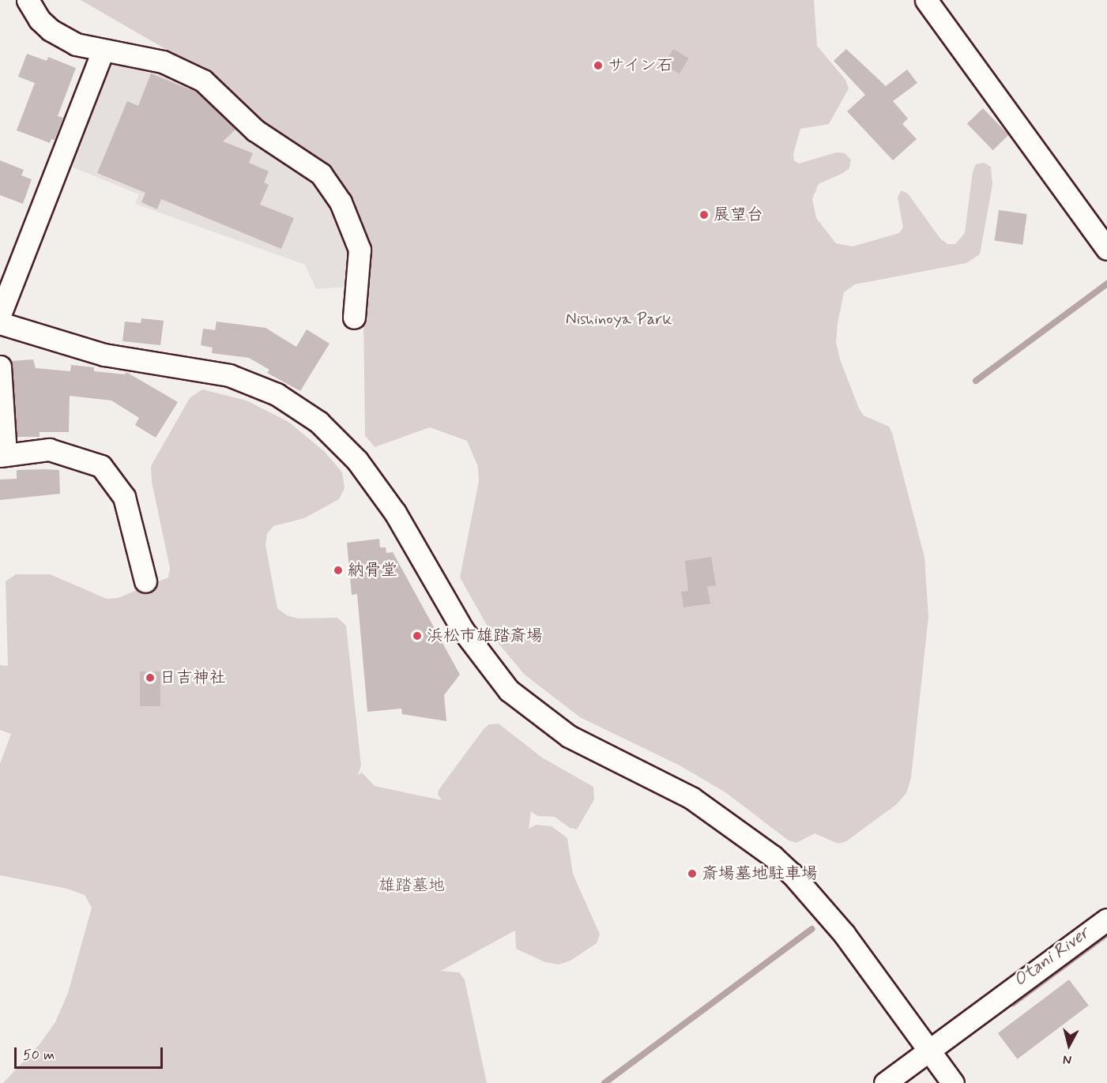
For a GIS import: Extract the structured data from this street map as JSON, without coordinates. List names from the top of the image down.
{
  "water": ["Otani River"],
  "parks": ["Nishinoya Park", "雄踏墓地"],
  "places": [
    "サイン石",
    "展望台",
    "納骨堂",
    "浜松市雄踏斎場",
    "日吉神社",
    "斎場墓地駐車場"
  ],
  "scale_bar": "50 m",
  "north": "bottom"
}
